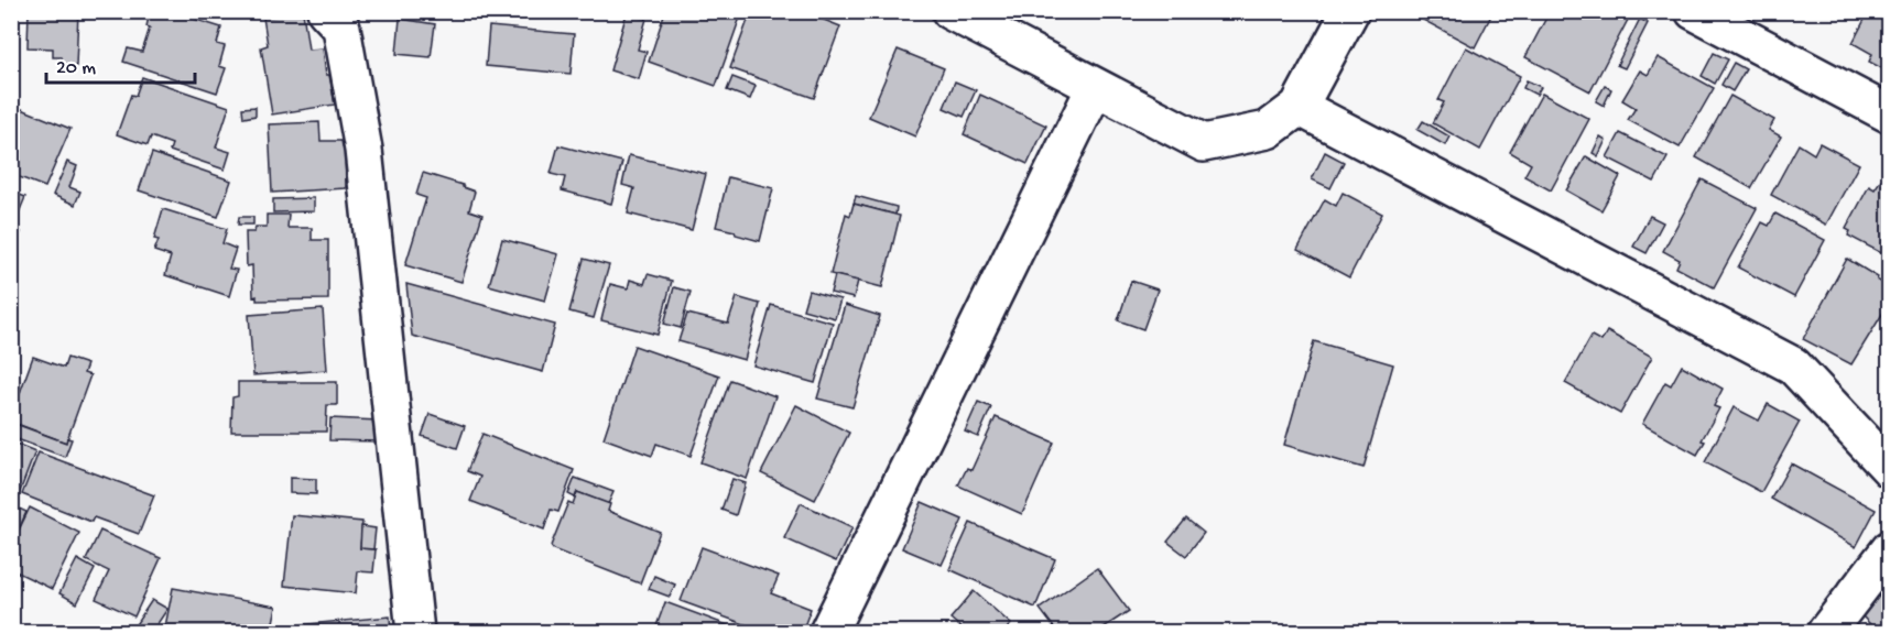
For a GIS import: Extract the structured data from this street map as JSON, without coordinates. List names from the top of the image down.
{
  "scale_bar": "20 m"
}
